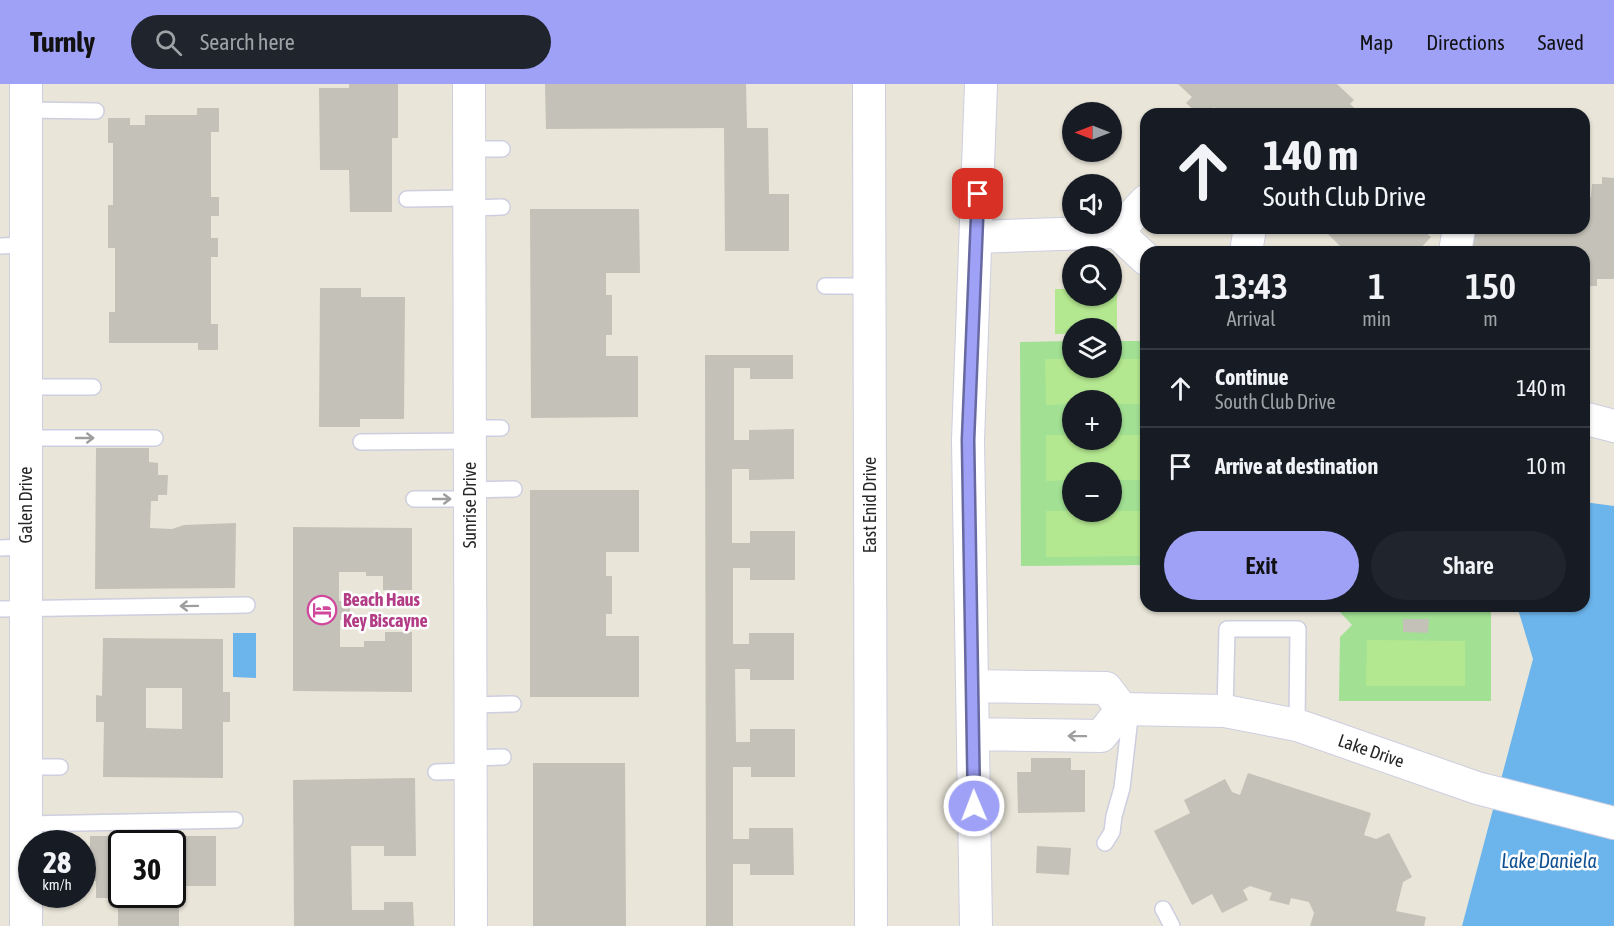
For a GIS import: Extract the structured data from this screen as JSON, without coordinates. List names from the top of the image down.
{
  "streets": {
    "street": [
      "Galen Drive",
      "Sunrise Drive",
      "East Enid Drive",
      "Lake Drive"
    ]
  },
  "water": ["Lake Daniela"],
  "places": {
    "hotel": ["Beach Haus Key Biscayne"]
  },
  "north": "left",
  "page": {
    "header": "Turnly",
    "search": "Search here",
    "nav": ["Map", "Directions", "Saved"],
    "map_buttons": ["+", "−"],
    "turn": ["140 m", "South Club Drive"],
    "eta": [
      "13:43",
      "Arrival",
      "1",
      "min",
      "150",
      "m"
    ],
    "list": [
      {
        "name": "Continue",
        "note": "South Club Drive",
        "value": "140 m"
      },
      {
        "name": "Arrive at destination",
        "value": "10 m"
      }
    ],
    "buttons": ["Exit", "Share"],
    "speed": "28 km/h",
    "limit": "30"
  }
}
